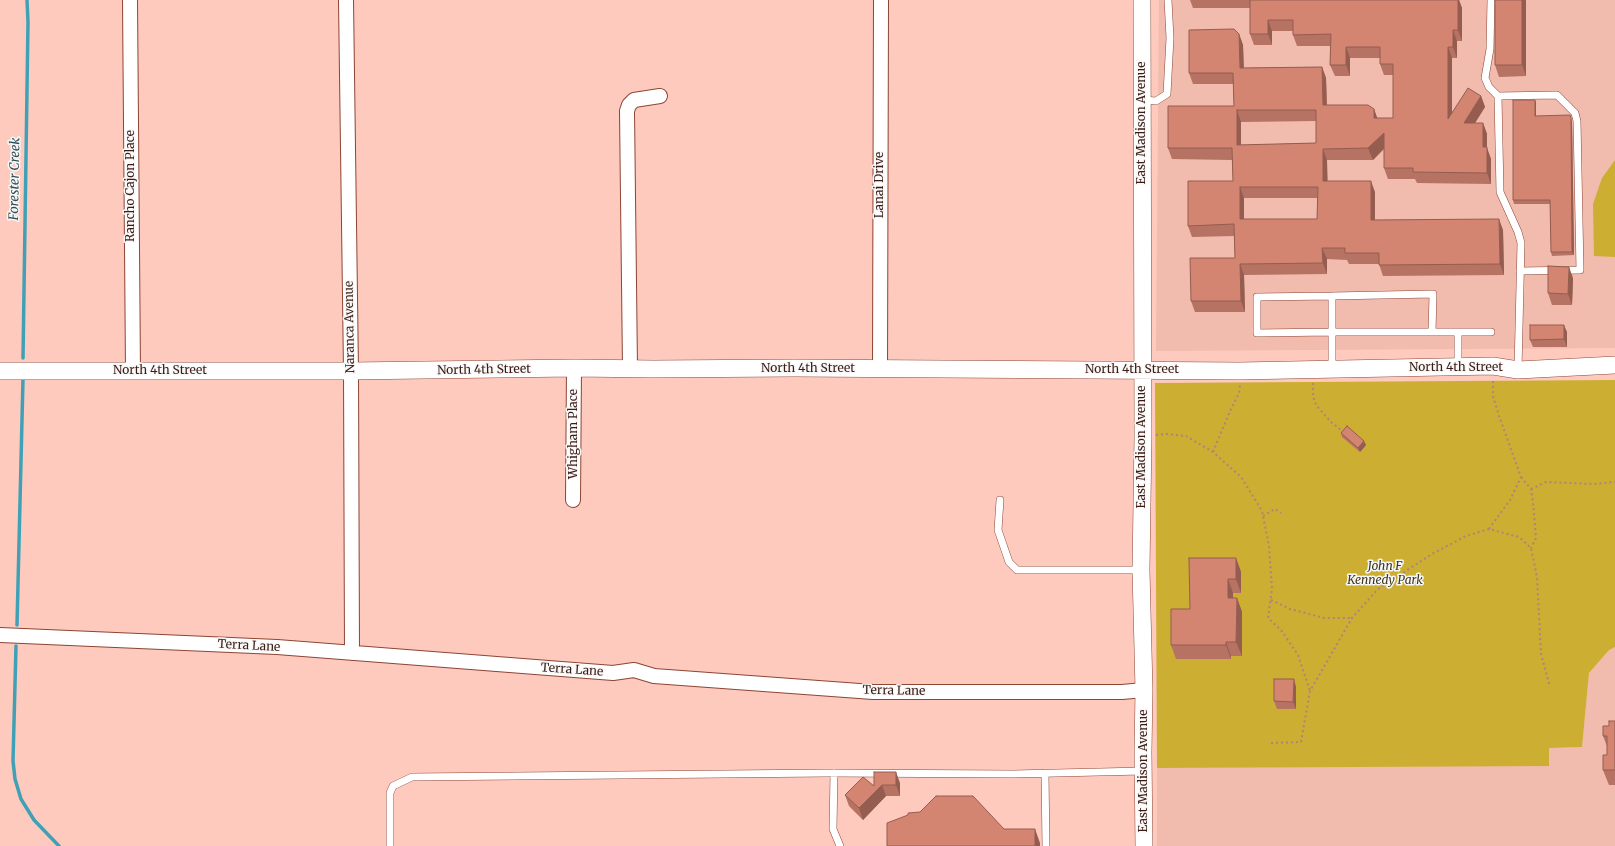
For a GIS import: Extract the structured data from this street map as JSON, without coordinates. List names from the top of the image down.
{
  "streets": {
    "street": [
      "East Madison Avenue",
      "Lanai Drive",
      "Rancho Cajon Place",
      "Naranca Avenue",
      "North 4th Street",
      "Whigham Place",
      "Terra Lane"
    ]
  },
  "crossings": [
    ["East Madison Avenue", "North 4th Street"],
    ["East Madison Avenue", "Terra Lane"],
    ["Lanai Drive", "North 4th Street"],
    ["Rancho Cajon Place", "North 4th Street"],
    ["Naranca Avenue", "North 4th Street"],
    ["Naranca Avenue", "Terra Lane"],
    ["North 4th Street", "Whigham Place"]
  ],
  "water": ["Forester Creek"],
  "parks": ["John F Kennedy Park"]
}
